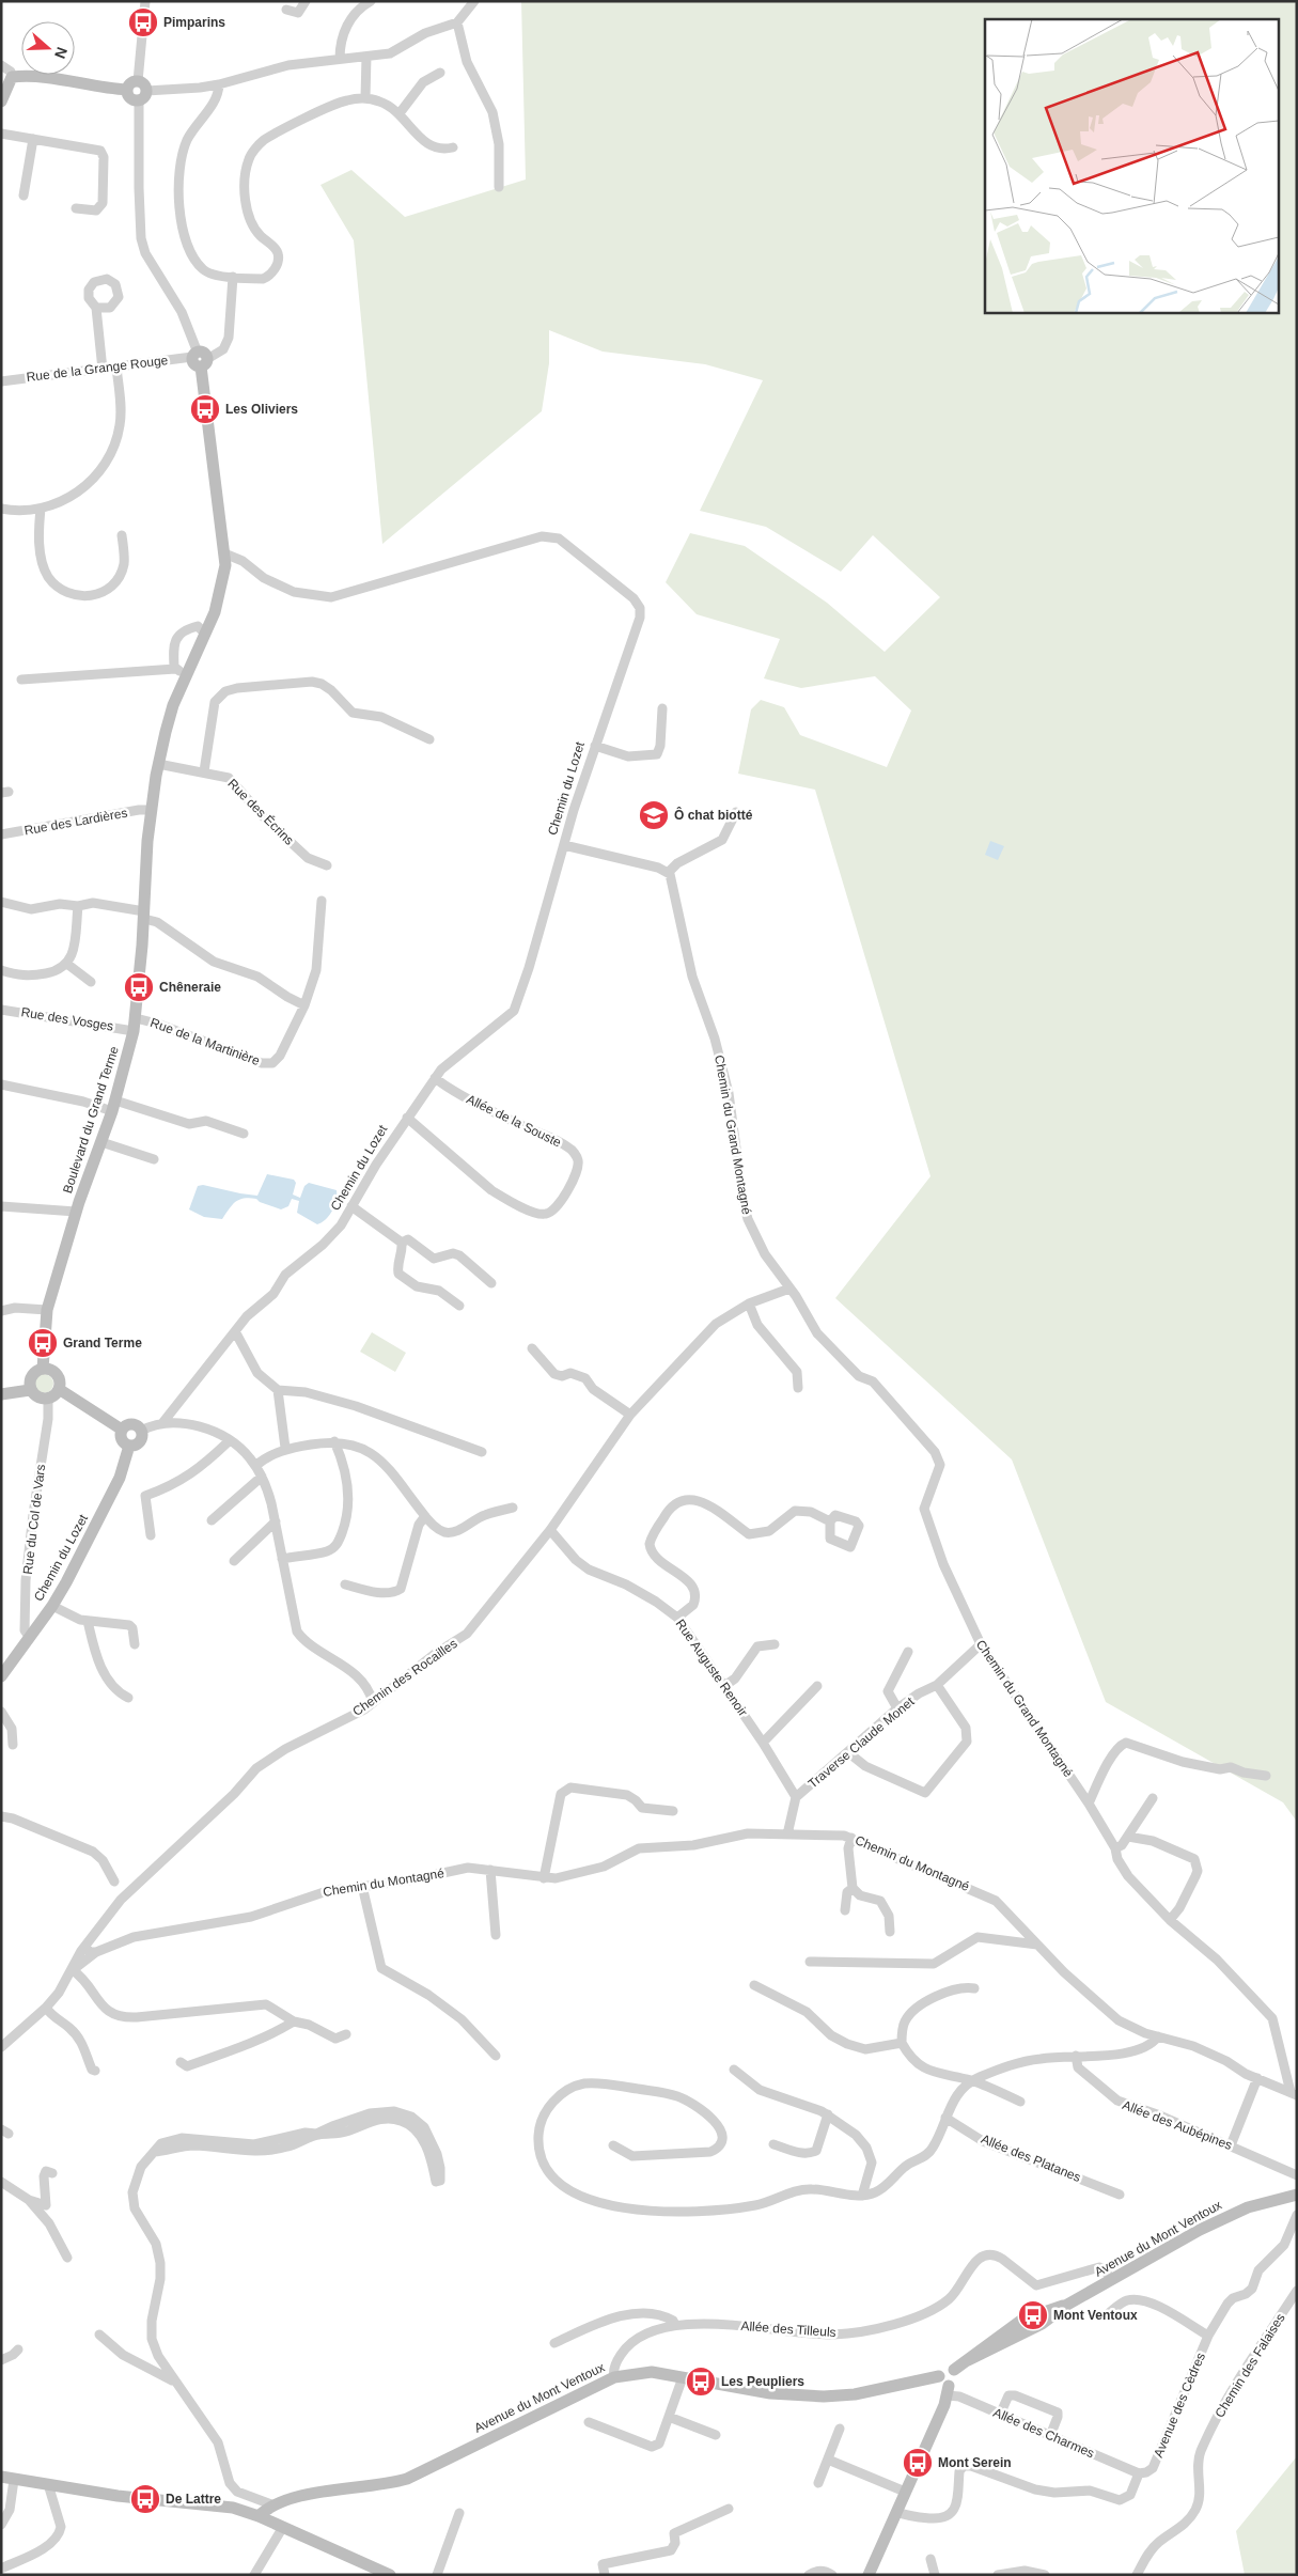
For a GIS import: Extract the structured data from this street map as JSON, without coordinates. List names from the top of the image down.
{
  "streets": {
    "street": [
      "Rue de la Grange Rouge",
      "Chemin du Lozet",
      "Rue des Écrins",
      "Rue des Lardières",
      "Rue des Vosges",
      "Rue de la Martinière",
      "Boulevard du Grand Terme",
      "Allée de la Souste",
      "Chemin du Grand Montagné",
      "Rue du Col de Vars",
      "Rue Auguste Renoir",
      "Chemin des Rocailles",
      "Traverse Claude Monet",
      "Chemin du Montagné",
      "Allée des Aubépines",
      "Allée des Platanes",
      "Avenue du Mont Ventoux",
      "Allée des Tilleuls",
      "Chemin des Falaises",
      "Avenue des Cèdres",
      "Allée des Charmes"
    ]
  },
  "crossings": [
    ["Rue de la Grange Rouge", "Boulevard du Grand Terme"],
    ["Chemin du Lozet", "Boulevard du Grand Terme"],
    ["Chemin du Lozet", "Allée de la Souste"],
    ["Chemin du Lozet", "Rue du Col de Vars"],
    ["Rue des Écrins", "Boulevard du Grand Terme"],
    ["Rue des Lardières", "Boulevard du Grand Terme"],
    ["Rue des Vosges", "Boulevard du Grand Terme"],
    ["Rue de la Martinière", "Boulevard du Grand Terme"],
    ["Boulevard du Grand Terme", "Rue du Col de Vars"],
    ["Chemin du Grand Montagné", "Chemin des Rocailles"],
    ["Chemin du Grand Montagné", "Traverse Claude Monet"],
    ["Chemin du Grand Montagné", "Chemin du Montagné"],
    ["Rue Auguste Renoir", "Chemin des Rocailles"],
    ["Rue Auguste Renoir", "Traverse Claude Monet"],
    ["Chemin des Rocailles", "Chemin du Montagné"],
    ["Traverse Claude Monet", "Chemin du Montagné"],
    ["Avenue du Mont Ventoux", "Allée des Tilleuls"],
    ["Avenue du Mont Ventoux", "Allée des Charmes"],
    ["Avenue des Cèdres", "Allée des Charmes"]
  ],
  "places": {
    "bus stop": [
      "Pimparins",
      "Les Oliviers",
      "Chêneraie",
      "Grand Terme",
      "Mont Ventoux",
      "Les Peupliers",
      "Mont Serein",
      "De Lattre"
    ],
    "school or university": ["Ô chat biotté"]
  },
  "north": "right"
}
